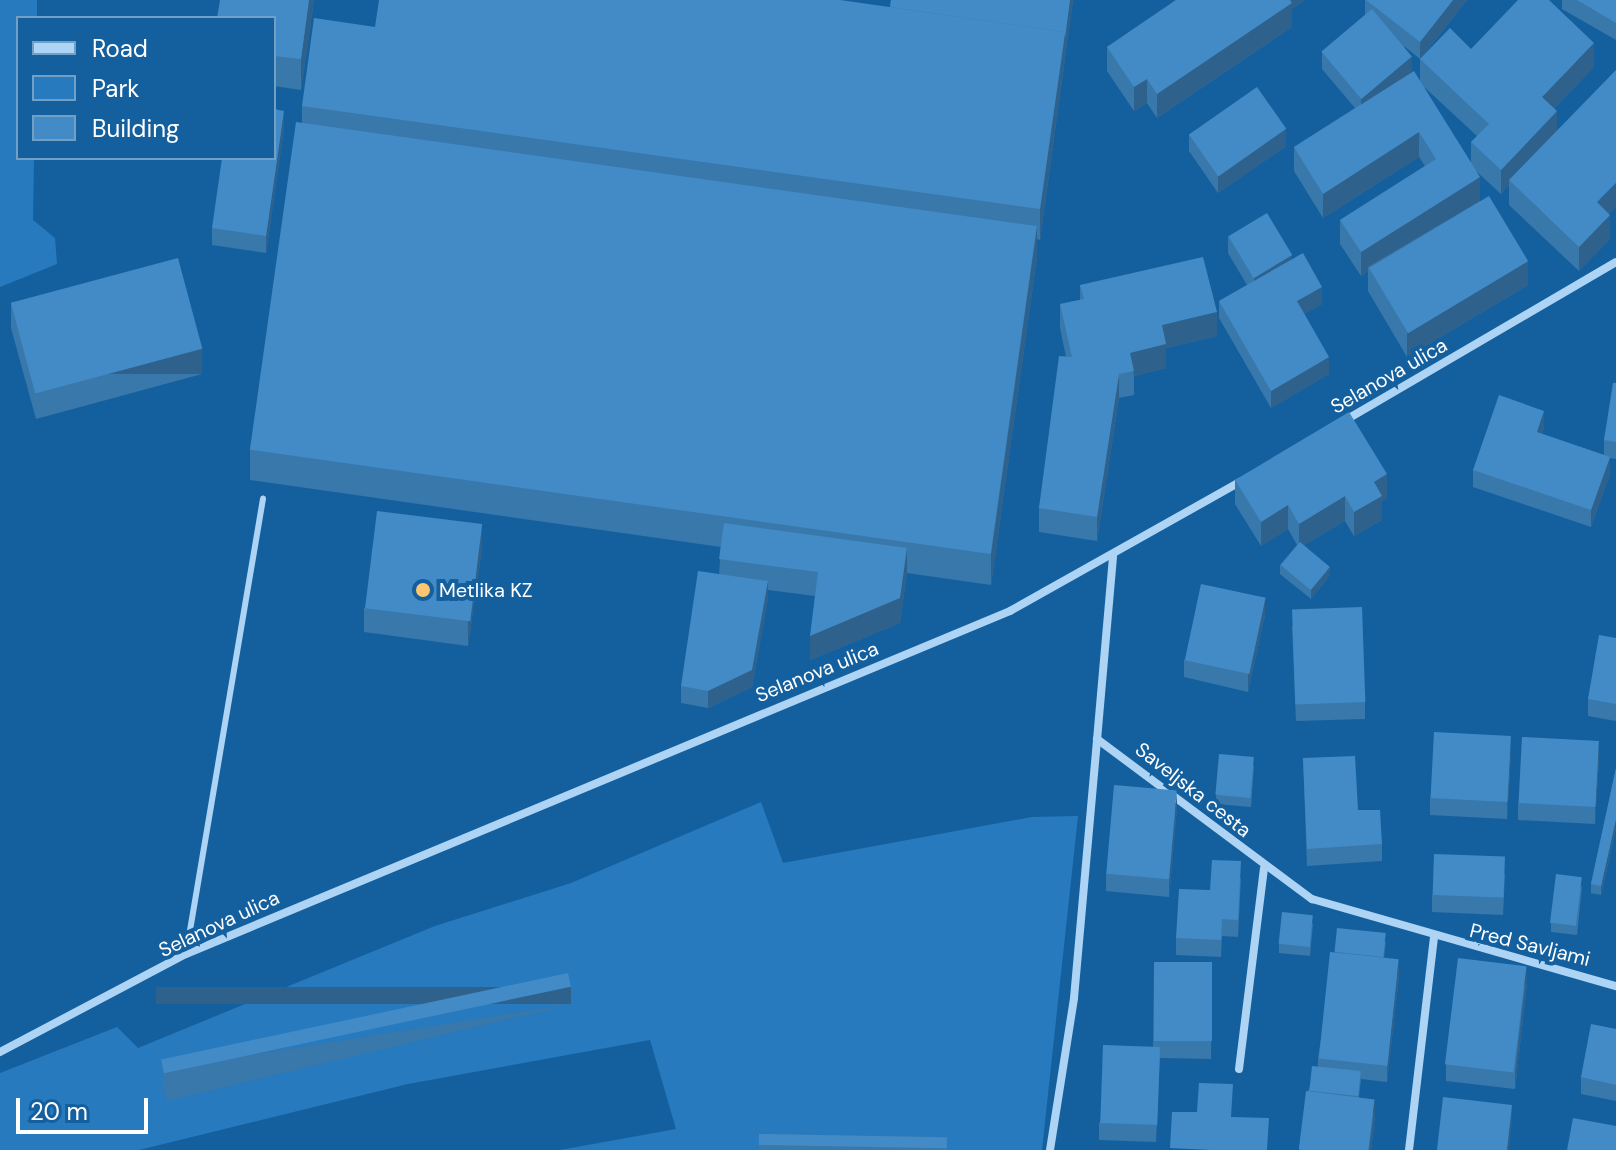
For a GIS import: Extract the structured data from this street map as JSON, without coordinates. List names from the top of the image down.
{
  "streets": {
    "street": ["Selanova ulica", "Saveljska cesta", "Pred Savljami"]
  },
  "crossings": [
    ["Saveljska cesta", "Pred Savljami"]
  ],
  "places": ["Metlika KZ"],
  "legend": ["Road", "Park", "Building"],
  "scale_bar": "20 m"
}
